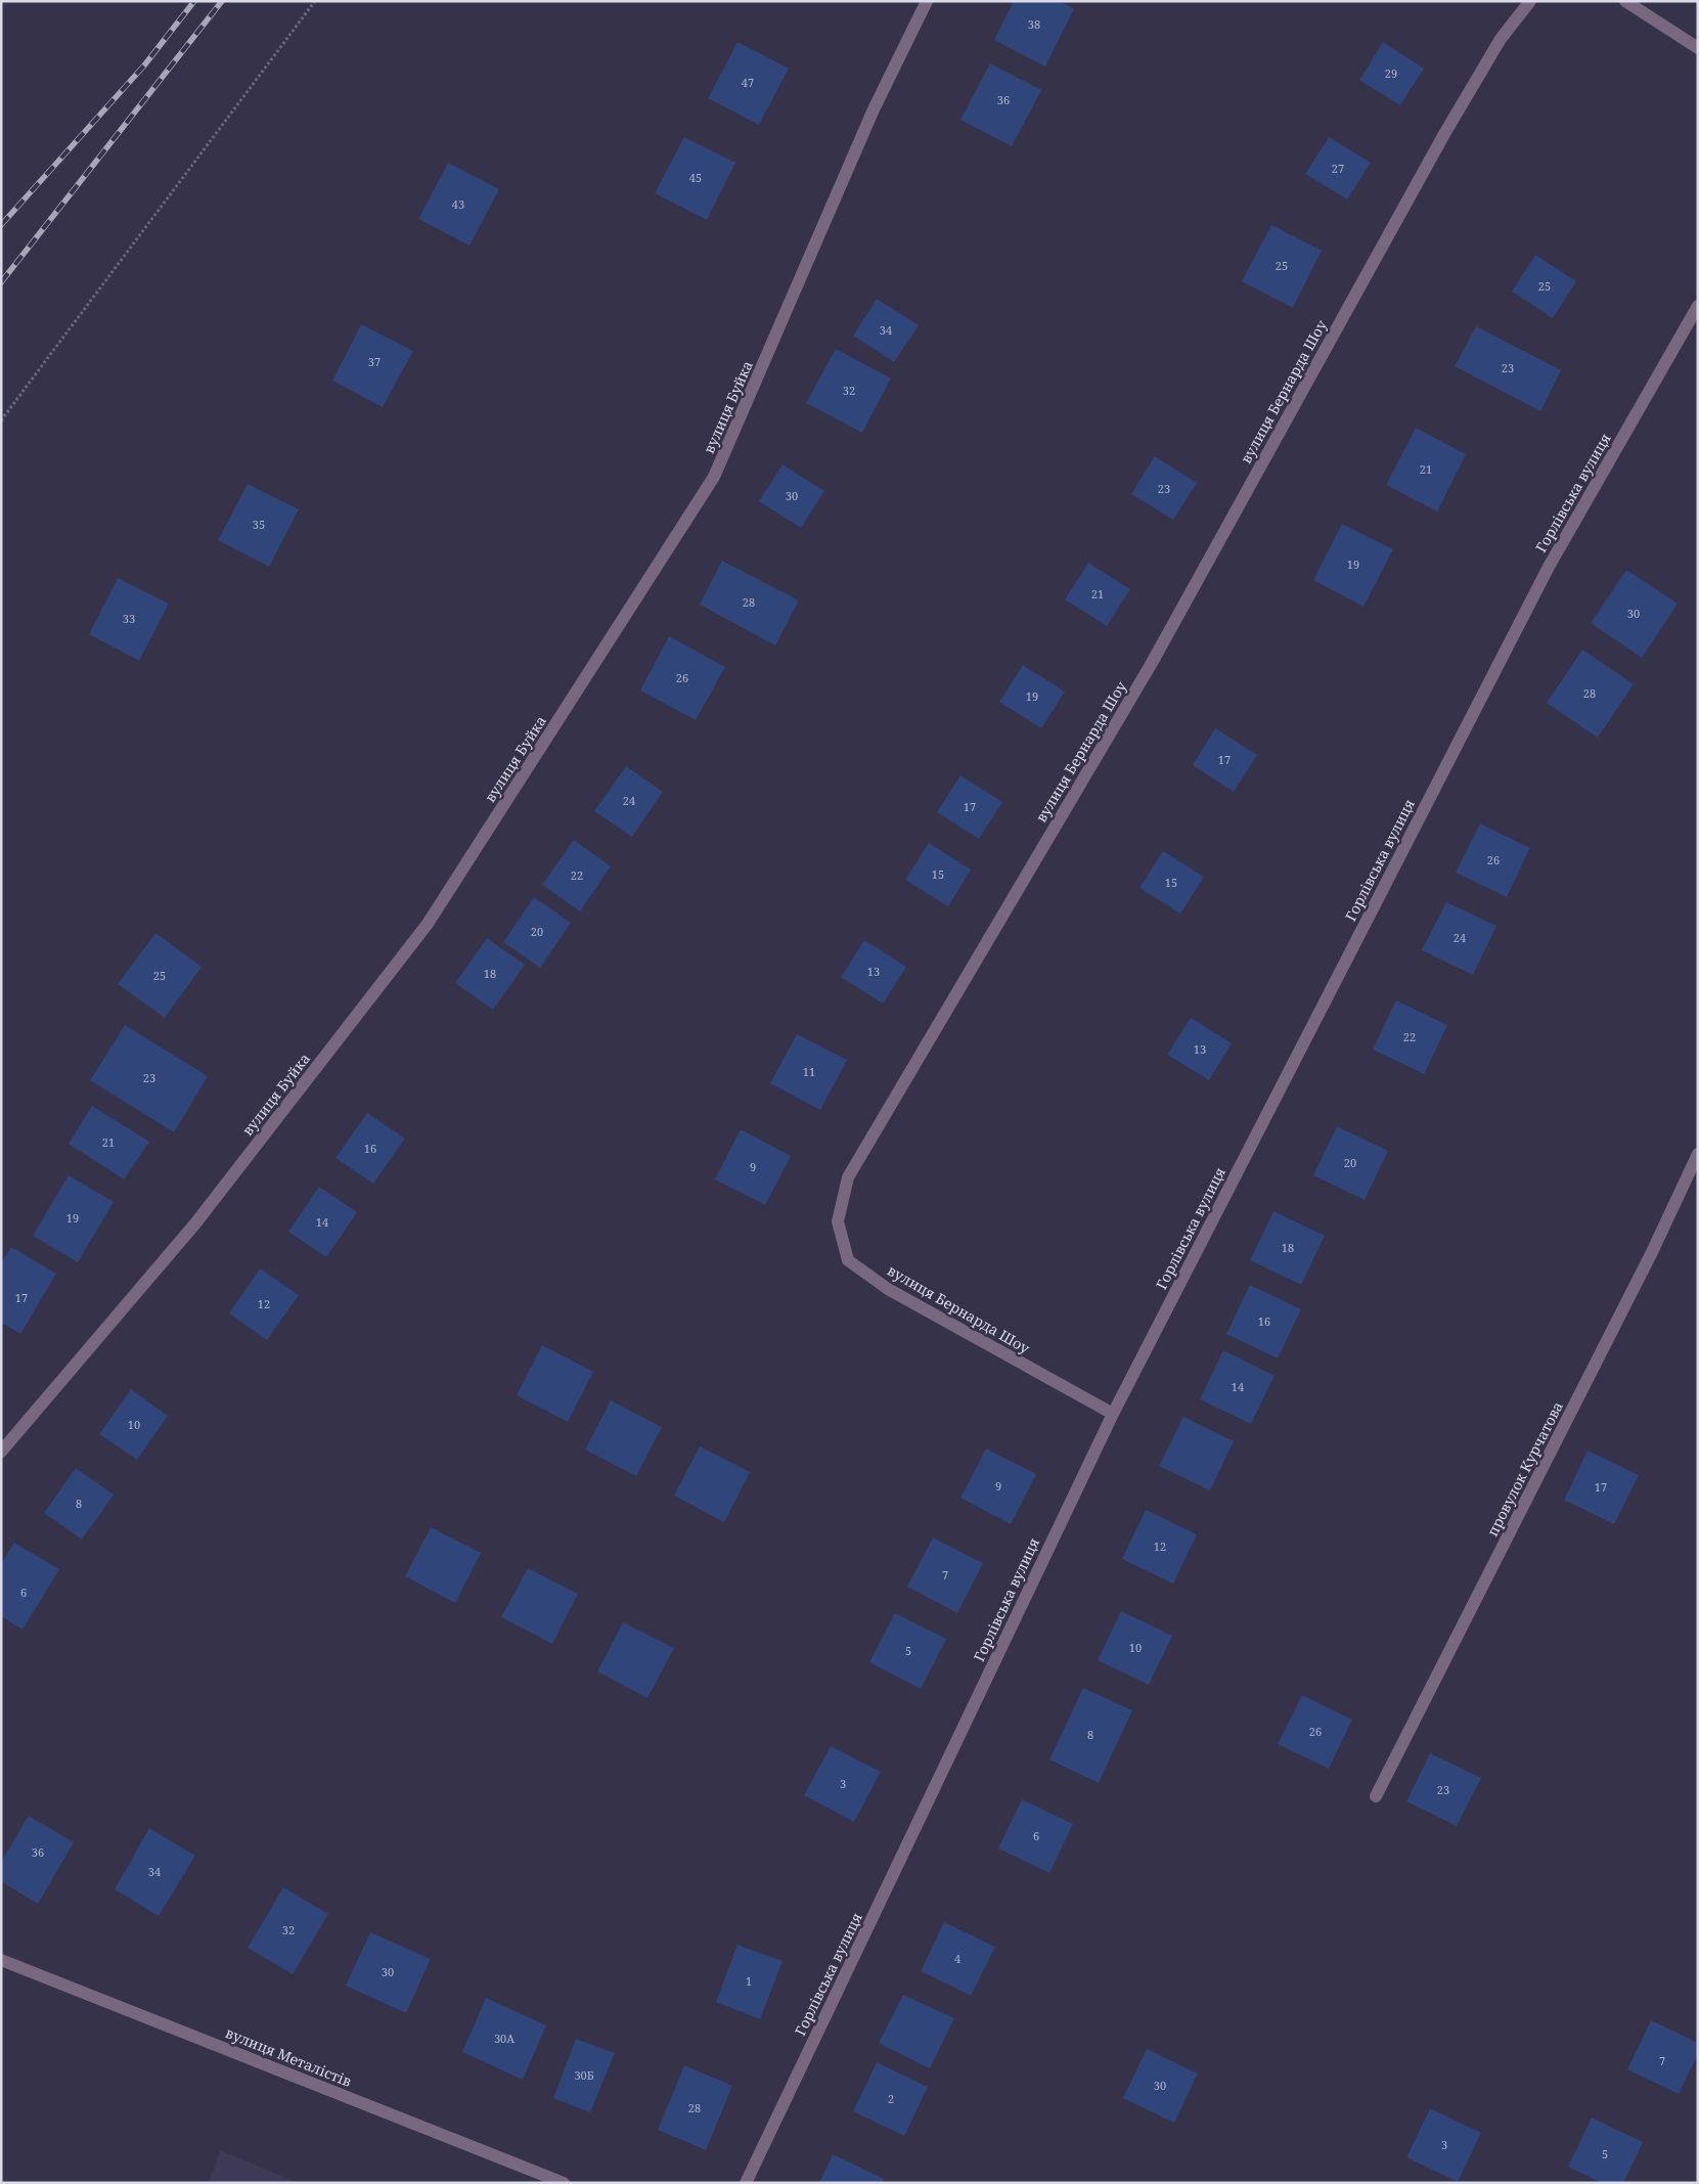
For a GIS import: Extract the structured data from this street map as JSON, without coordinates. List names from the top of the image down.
{
  "streets": {
    "street": [
      "вулиця Бернарда Шоу",
      "вулиця Буйка",
      "Горлівська вулиця",
      "провулок Курчатова",
      "вулиця Металістів"
    ]
  },
  "crossings": [
    ["вулиця Бернарда Шоу", "Горлівська вулиця"]
  ],
  "house_numbers": [
    "38",
    "29",
    "47",
    "36",
    "27",
    "45",
    "43",
    "25",
    "25",
    "34",
    "37",
    "23",
    "32",
    "21",
    "23",
    "30",
    "35",
    "19",
    "21",
    "28",
    "30",
    "33",
    "26",
    "28",
    "19",
    "17",
    "24",
    "17",
    "26",
    "15",
    "22",
    "15",
    "20",
    "24",
    "13",
    "18",
    "25",
    "22",
    "13",
    "11",
    "23",
    "21",
    "16",
    "20",
    "9",
    "19",
    "14",
    "18",
    "17",
    "12",
    "16",
    "14",
    "10",
    "9",
    "17",
    "8",
    "12",
    "7",
    "6",
    "10",
    "5",
    "26",
    "8",
    "3",
    "23",
    "6",
    "36",
    "34",
    "32",
    "4",
    "30",
    "1",
    "30А",
    "7",
    "30Б",
    "30",
    "2",
    "28",
    "3",
    "5"
  ]
}
